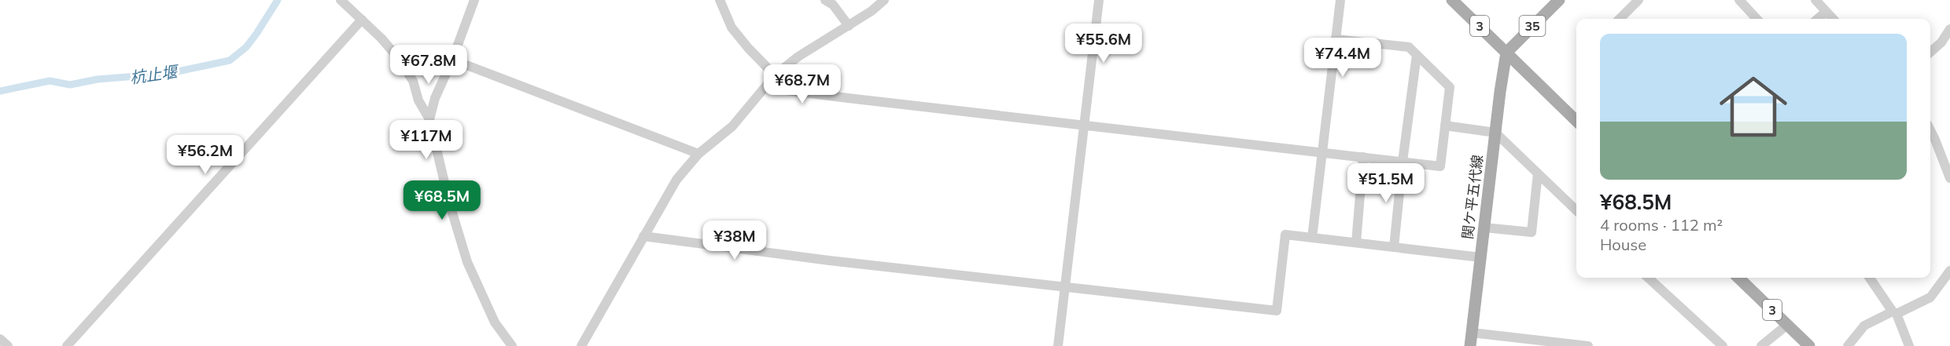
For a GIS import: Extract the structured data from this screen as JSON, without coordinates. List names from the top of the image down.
{
  "streets": {
    "main road": ["3", "35", "関ケ平五代線"]
  },
  "crossings": [
    ["3", "35"],
    ["3", "関ケ平五代線"],
    ["35", "関ケ平五代線"]
  ],
  "water": ["杭止堰"],
  "page": {
    "list": [
      {
        "name": "¥68.5M",
        "note": "4 rooms · 112 m² · House"
      }
    ],
    "price": [
      "¥55.6M",
      "¥74.4M",
      "¥67.8M",
      "¥68.7M",
      "¥117M",
      "¥56.2M",
      "¥51.5M",
      "¥68.5M",
      "¥38M"
    ]
  }
}
